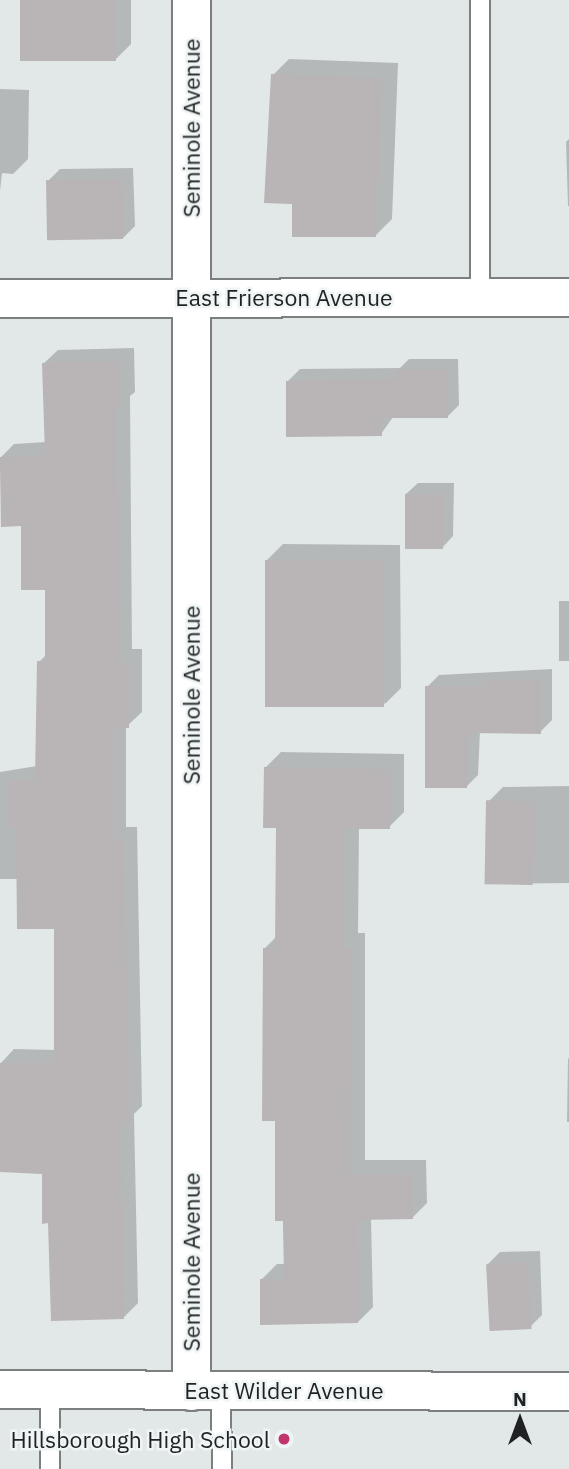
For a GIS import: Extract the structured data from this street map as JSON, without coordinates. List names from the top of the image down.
{
  "streets": {
    "street": ["Seminole Avenue", "East Frierson Avenue", "East Wilder Avenue"]
  },
  "crossings": [
    ["Seminole Avenue", "East Frierson Avenue"],
    ["Seminole Avenue", "East Wilder Avenue"]
  ],
  "places": ["Hillsborough High School"],
  "north": "top"
}
